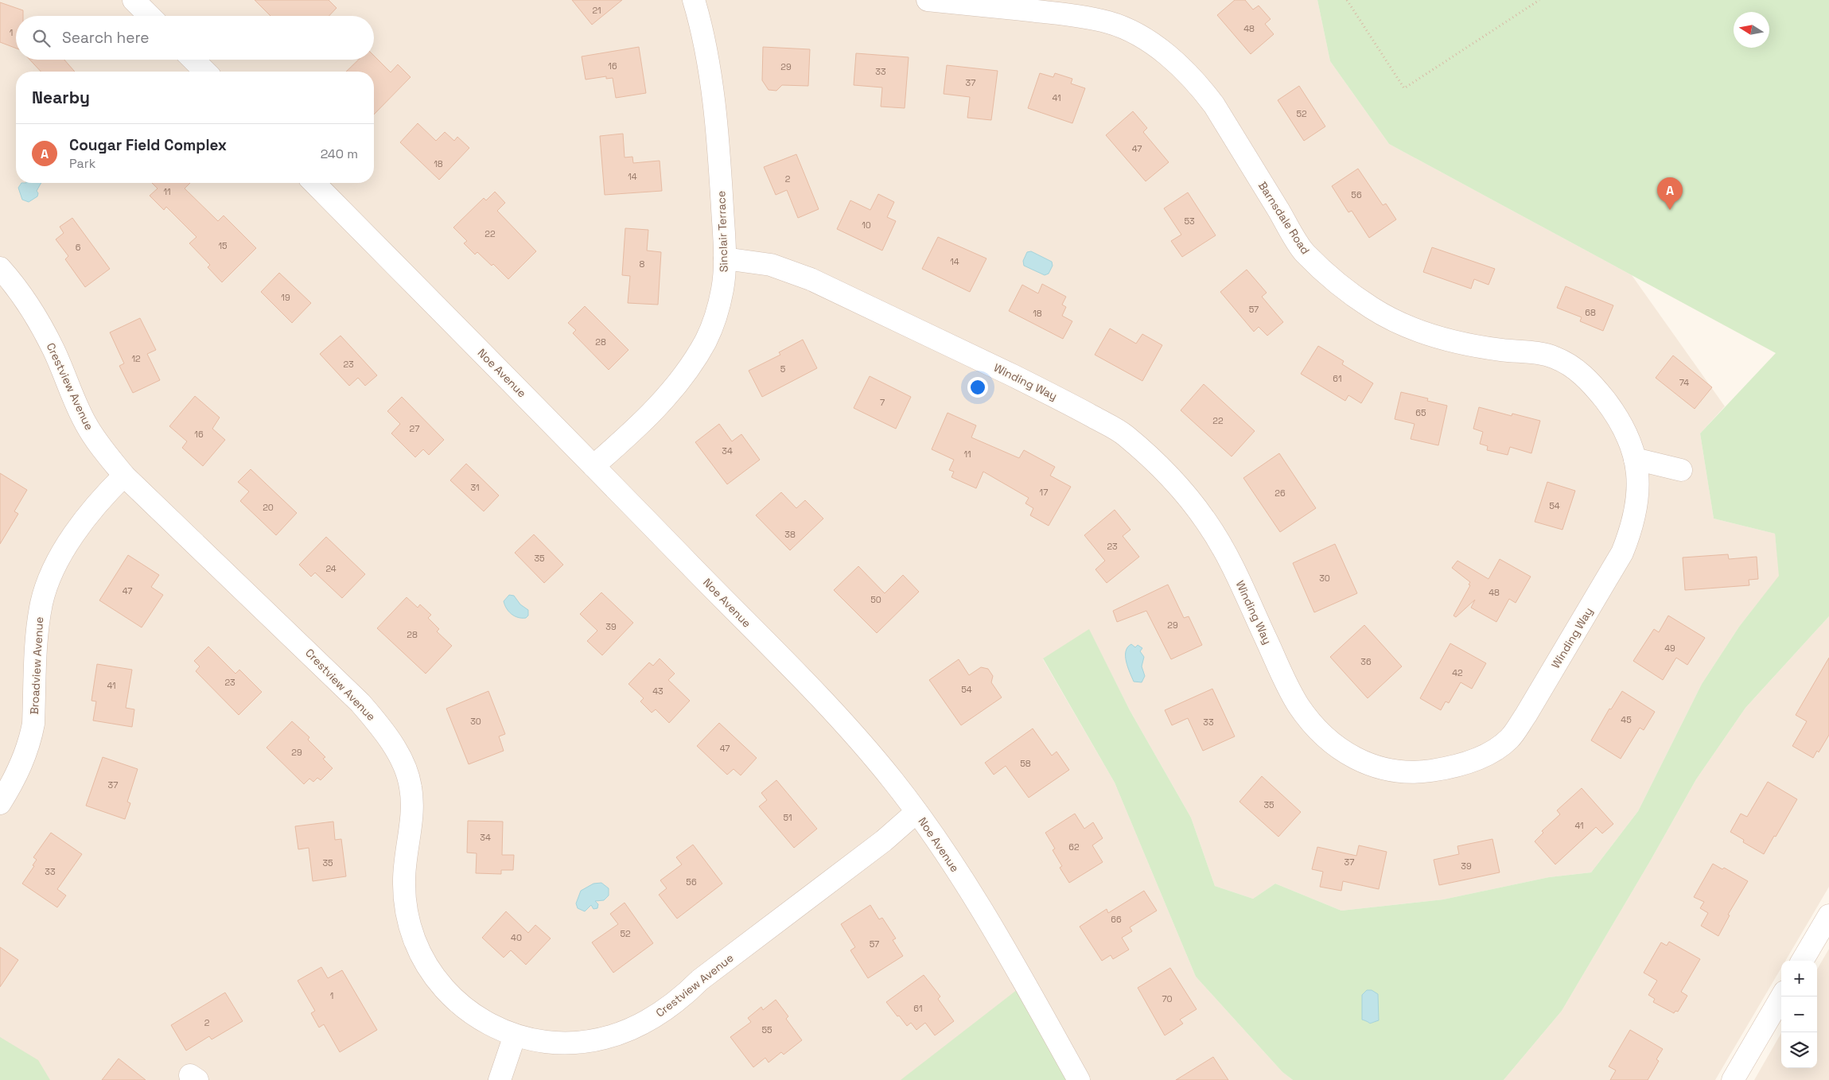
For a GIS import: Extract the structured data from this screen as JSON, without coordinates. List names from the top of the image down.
{
  "streets": {
    "street": [
      "Barnsdale Road",
      "Sinclair Terrace",
      "Noe Avenue",
      "Winding Way",
      "Crestview Avenue",
      "Broadview Avenue"
    ]
  },
  "crossings": [
    ["Barnsdale Road", "Winding Way"],
    ["Sinclair Terrace", "Noe Avenue"],
    ["Sinclair Terrace", "Winding Way"],
    ["Noe Avenue", "Crestview Avenue"],
    ["Crestview Avenue", "Broadview Avenue"]
  ],
  "house_numbers": [
    "21",
    "48",
    "1",
    "16",
    "29",
    "33",
    "37",
    "41",
    "52",
    "47",
    "18",
    "14",
    "2",
    "11",
    "56",
    "53",
    "10",
    "22",
    "15",
    "6",
    "14",
    "8",
    "19",
    "57",
    "68",
    "18",
    "28",
    "12",
    "23",
    "5",
    "61",
    "74",
    "7",
    "65",
    "22",
    "27",
    "16",
    "34",
    "11",
    "31",
    "17",
    "26",
    "54",
    "20",
    "38",
    "23",
    "35",
    "24",
    "30",
    "47",
    "48",
    "50",
    "29",
    "39",
    "28",
    "49",
    "36",
    "42",
    "23",
    "41",
    "54",
    "43",
    "45",
    "30",
    "33",
    "47",
    "29",
    "58",
    "37",
    "35",
    "51",
    "41",
    "34",
    "62",
    "37",
    "35",
    "39",
    "33",
    "56",
    "66",
    "52",
    "40",
    "57",
    "1",
    "70",
    "61",
    "2",
    "55"
  ],
  "north": "left",
  "page": {
    "search": "Search here",
    "heading": "Nearby",
    "list": [
      {
        "mark": "A",
        "name": "Cougar Field Complex",
        "note": "Park",
        "value": "240 m"
      }
    ],
    "pins": "A",
    "map_buttons": ["+", "−"]
  }
}
